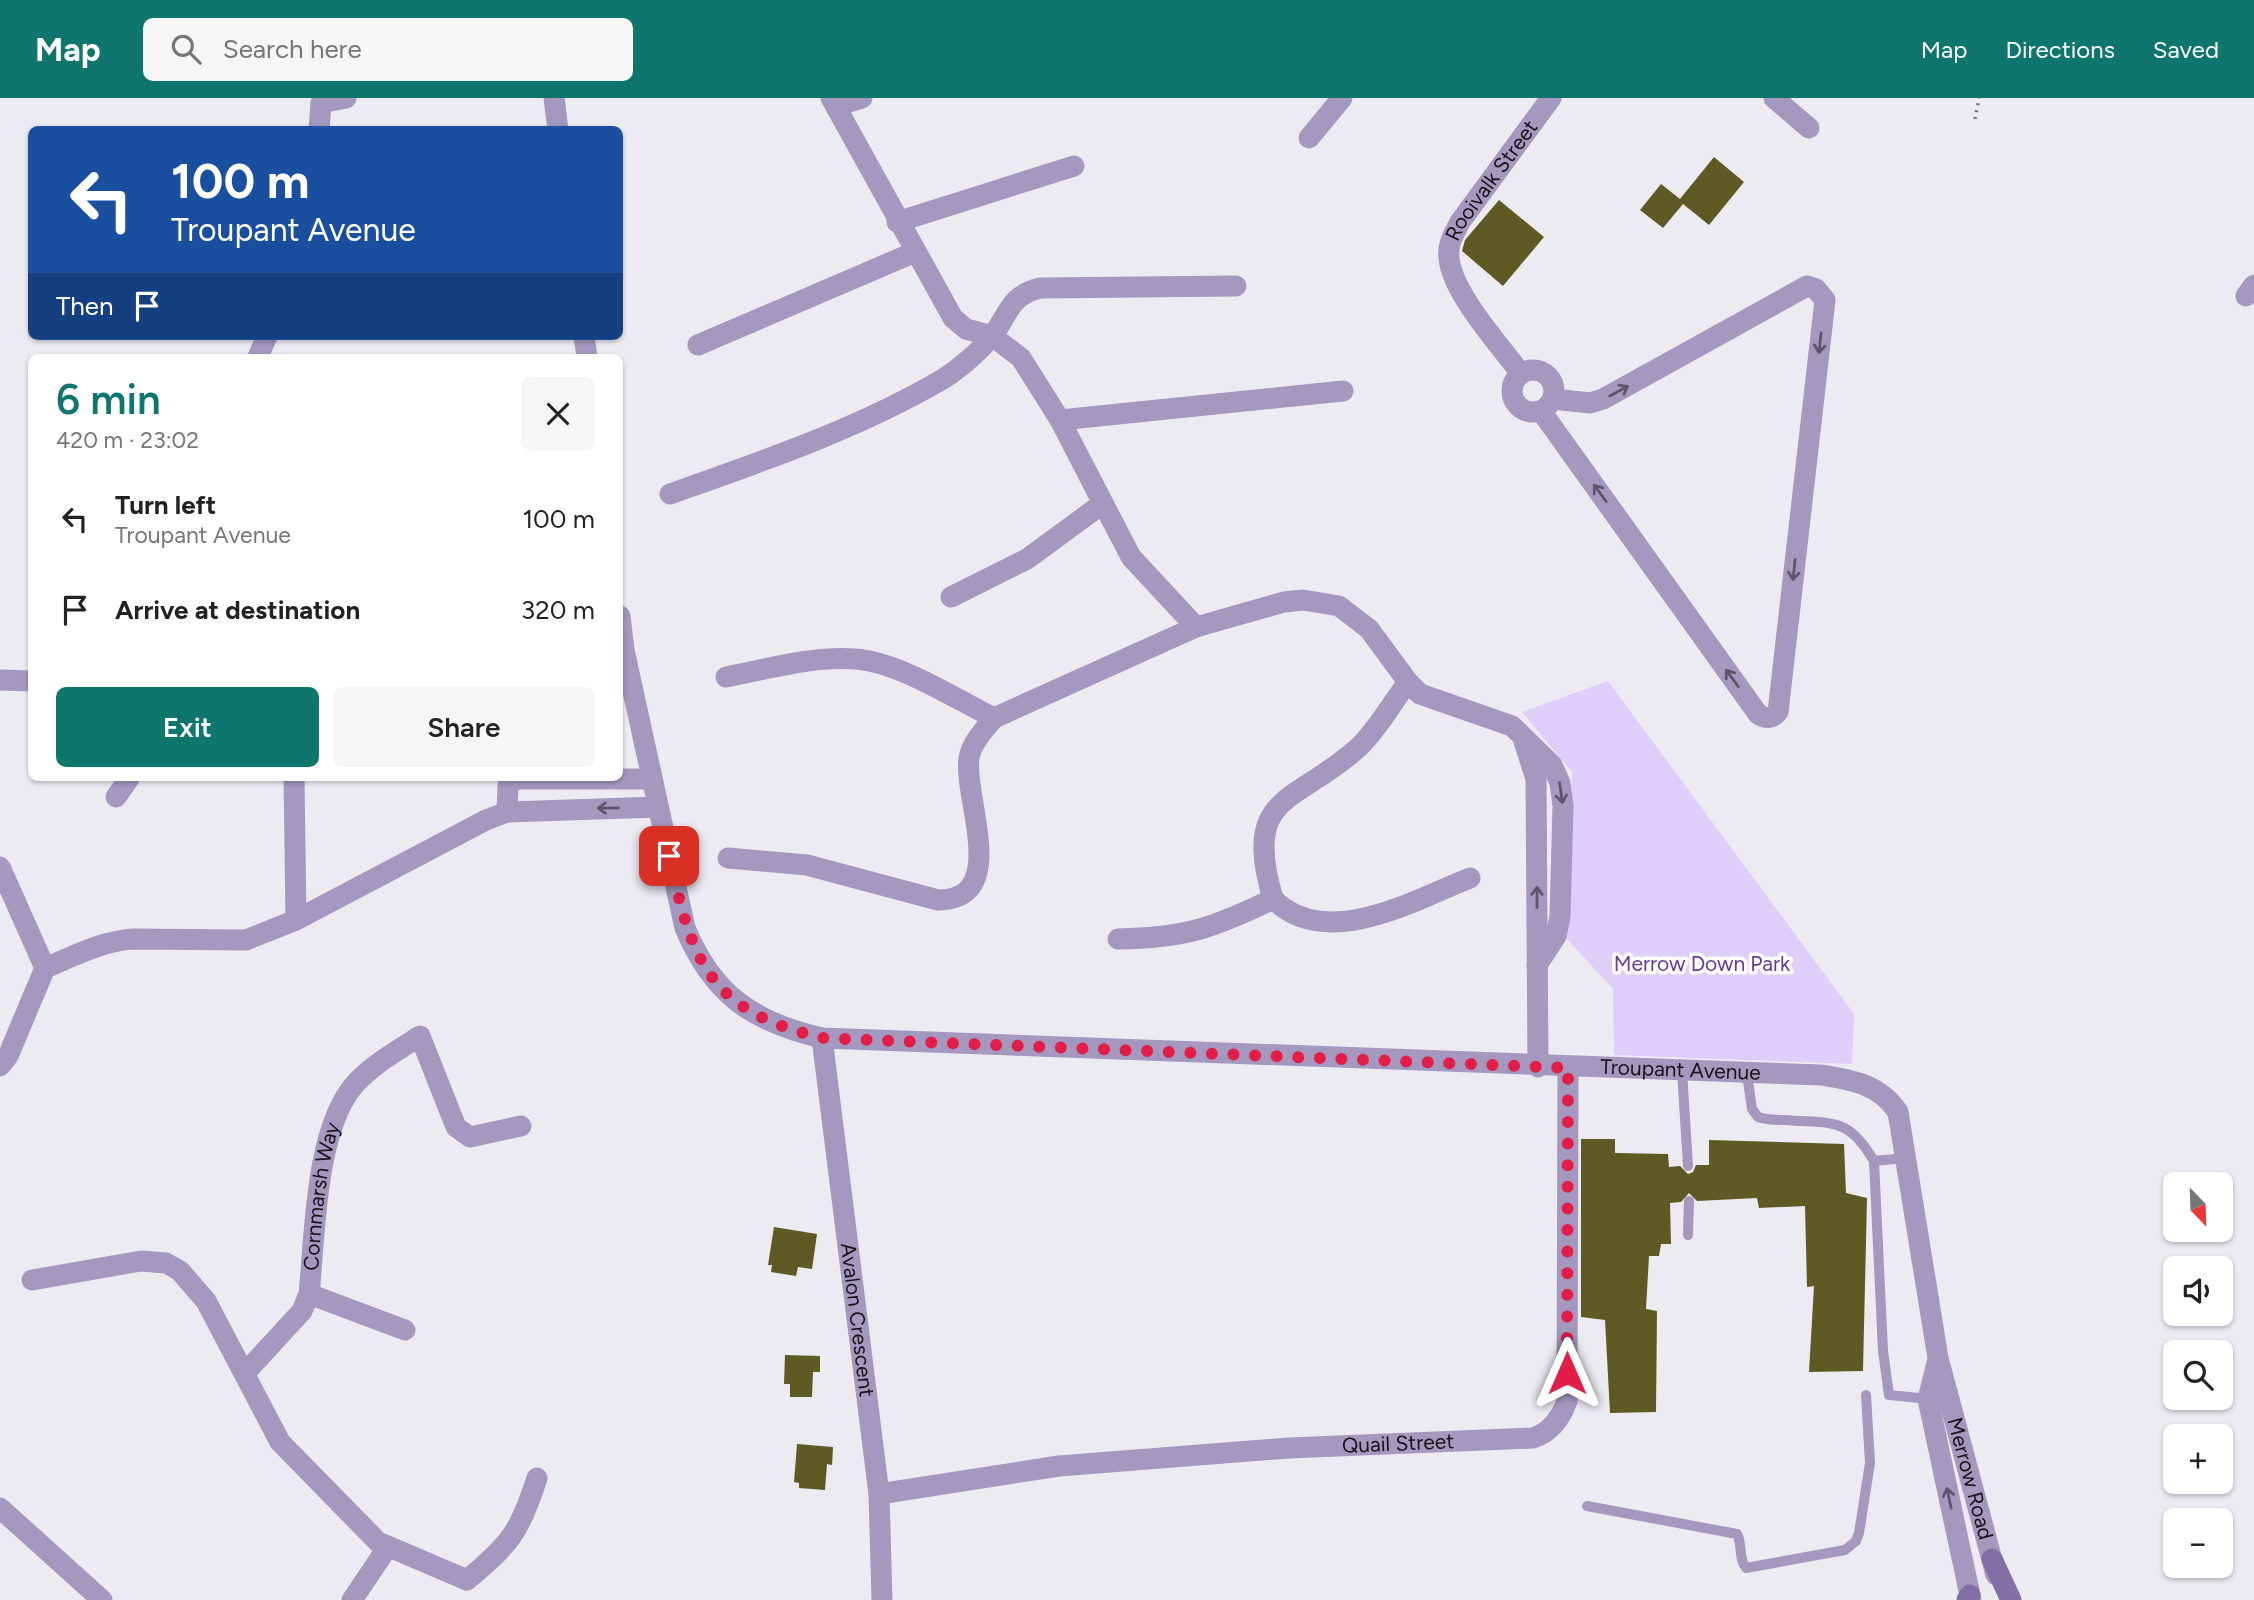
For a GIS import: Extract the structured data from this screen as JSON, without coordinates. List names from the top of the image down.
{
  "streets": {
    "street": [
      "Rooivalk Street",
      "Troupant Avenue",
      "Cornmarsh Way",
      "Avalon Crescent",
      "Quail Street",
      "Merrow Road"
    ]
  },
  "crossings": [
    ["Troupant Avenue", "Avalon Crescent"],
    ["Troupant Avenue", "Quail Street"],
    ["Troupant Avenue", "Merrow Road"],
    ["Avalon Crescent", "Quail Street"]
  ],
  "parks": ["Merrow Down Park"],
  "north": "bottom right",
  "page": {
    "header": "Map",
    "search": "Search here",
    "nav": ["Map", "Directions", "Saved"],
    "turn": ["100 m", "Troupant Avenue"],
    "then": "Then",
    "heading": ["6 min", "420 m · 23:02"],
    "list": [
      {
        "name": "Turn left",
        "note": "Troupant Avenue",
        "value": "100 m"
      },
      {
        "name": "Arrive at destination",
        "value": "320 m"
      }
    ],
    "buttons": ["Exit", "Share"],
    "map_buttons": ["+", "−"]
  }
}
